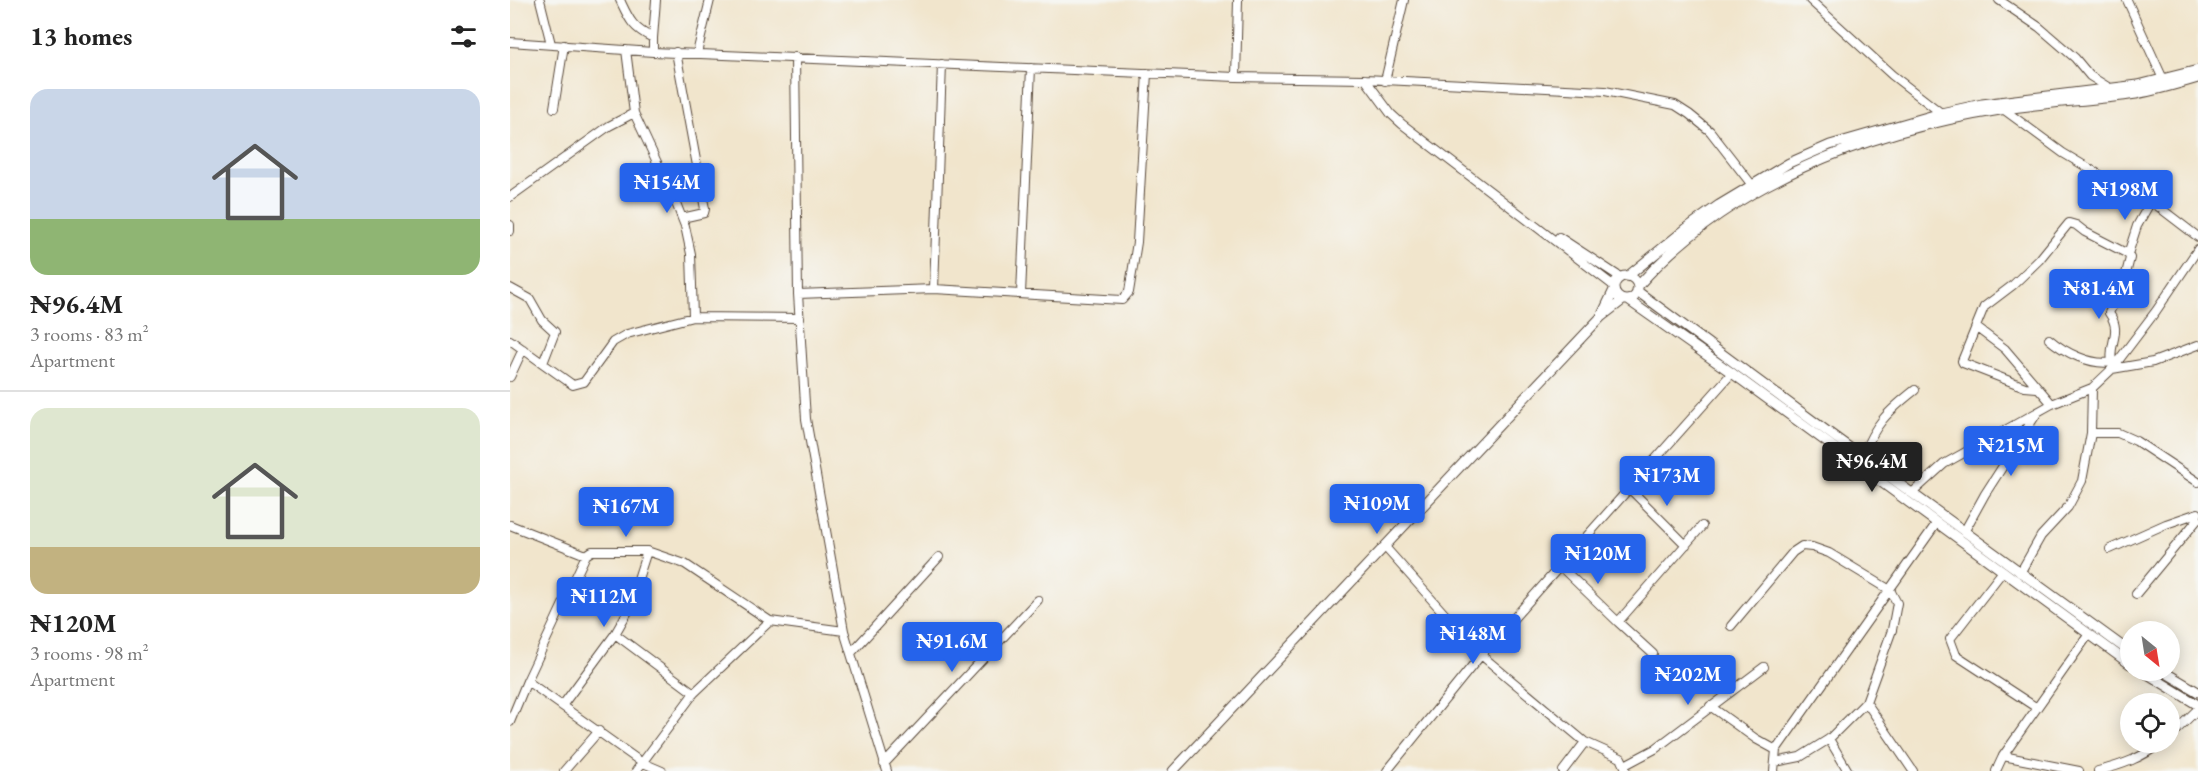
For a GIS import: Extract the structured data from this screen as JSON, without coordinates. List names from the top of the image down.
{
  "north": "bottom right",
  "page": {
    "heading": "13 homes",
    "list": [
      {
        "name": "₦96.4M",
        "note": "3 rooms · 83 m² · Apartment"
      },
      {
        "name": "₦120M",
        "note": "3 rooms · 98 m² · Apartment"
      }
    ],
    "price": [
      "₦154M",
      "₦198M",
      "₦81.4M",
      "₦215M",
      "₦96.4M",
      "₦173M",
      "₦109M",
      "₦167M",
      "₦120M",
      "₦112M",
      "₦148M",
      "₦91.6M",
      "₦202M"
    ]
  }
}
